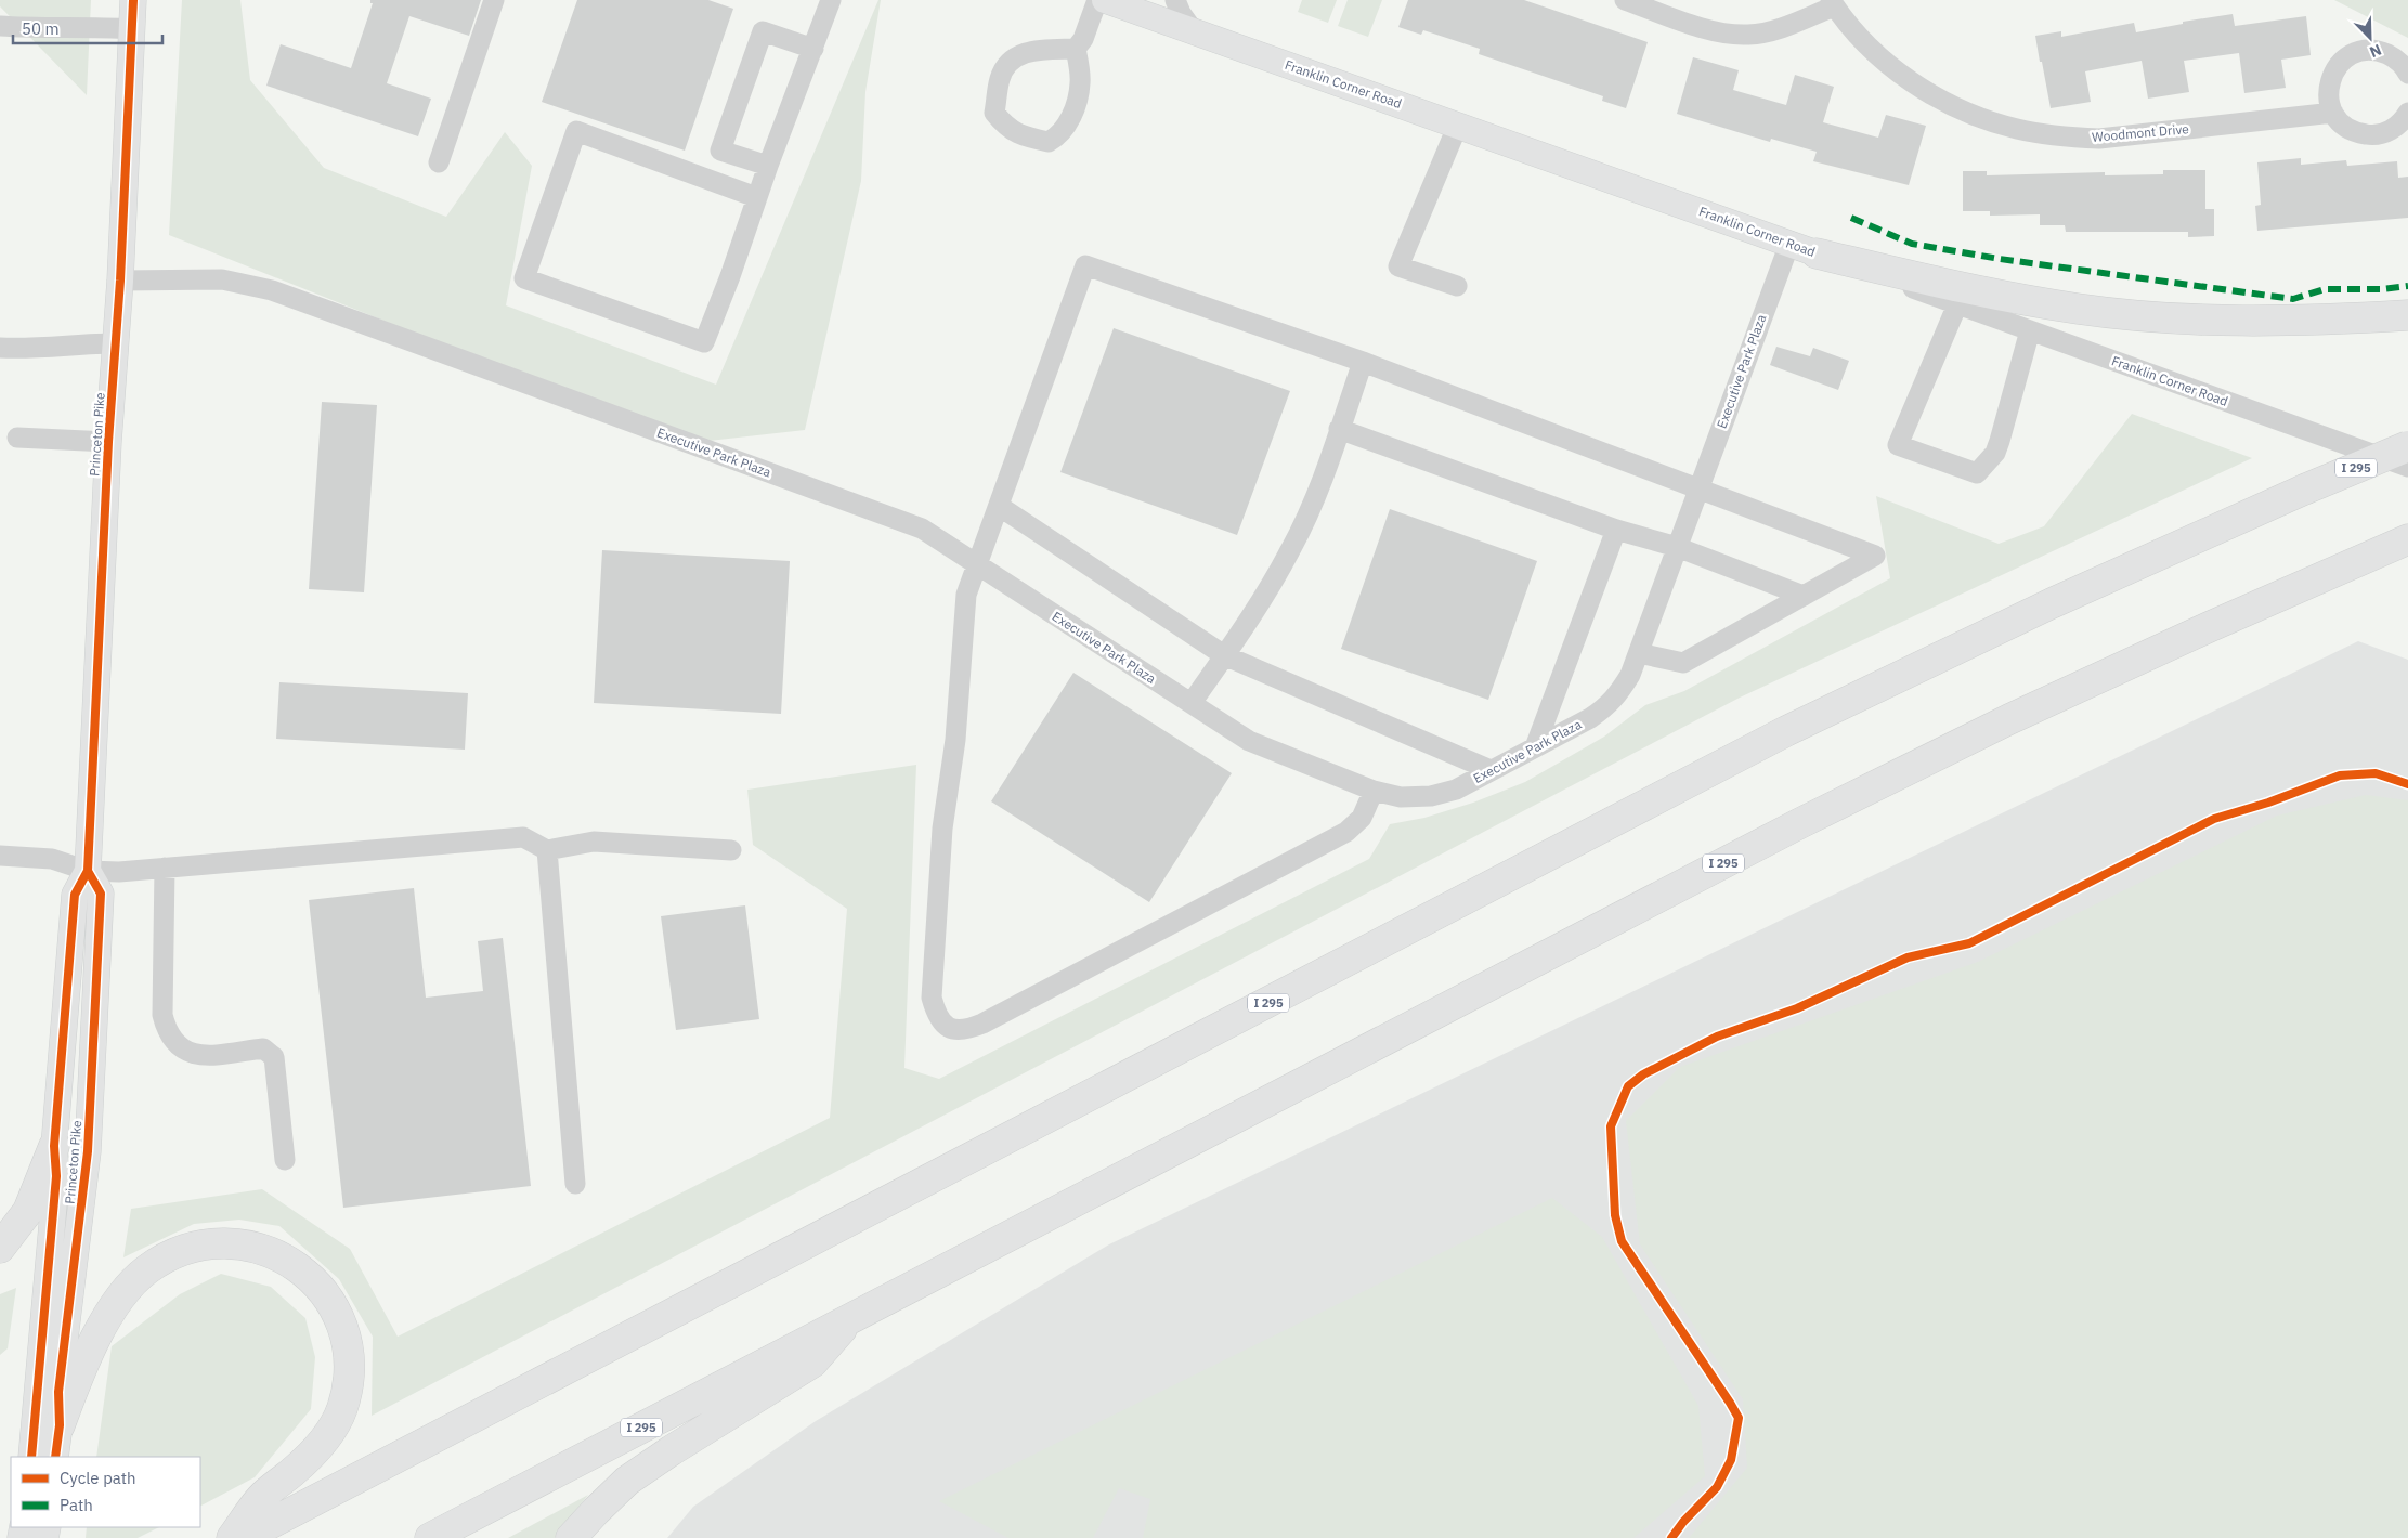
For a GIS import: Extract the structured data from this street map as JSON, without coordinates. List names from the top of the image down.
{
  "streets": {
    "highway": ["I 295"],
    "main road": ["Franklin Corner Road", "Princeton Pike"],
    "street": ["Woodmont Drive", "Executive Park Plaza"]
  },
  "crossings": [
    ["Franklin Corner Road", "Executive Park Plaza"],
    ["Executive Park Plaza", "Princeton Pike"]
  ],
  "legend": ["Cycle path", "Path"],
  "scale_bar": "50 m",
  "north": "bottom right"
}
